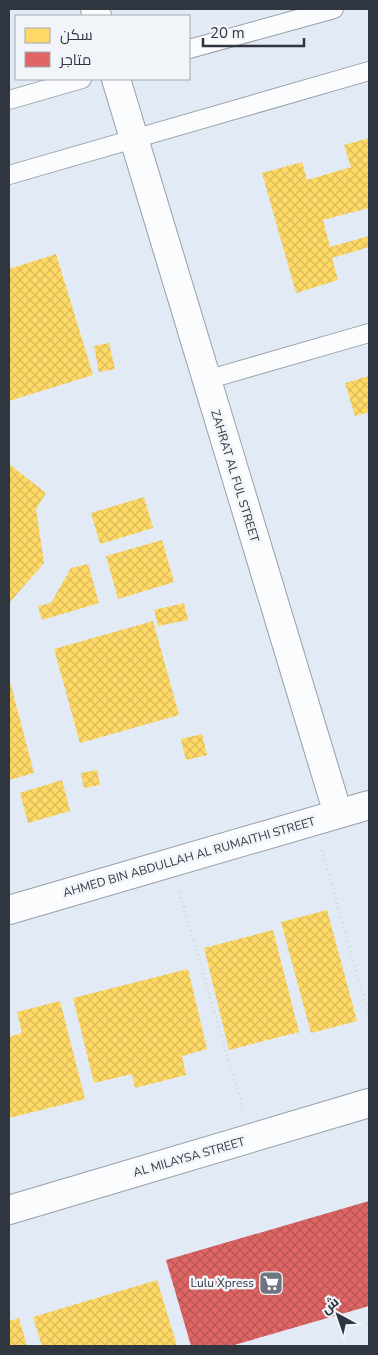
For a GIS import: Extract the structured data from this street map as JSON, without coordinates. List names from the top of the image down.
{
  "streets": {
    "street": ["ZAHRAT AL FUL STREET", "AHMED BIN ABDULLAH AL RUMAITHI STREET", "AL MILAYSA STREET"]
  },
  "crossings": [
    ["ZAHRAT AL FUL STREET", "AHMED BIN ABDULLAH AL RUMAITHI STREET"]
  ],
  "places": {
    "supermarket": ["Lulu Xpress"]
  },
  "legend": ["سكن", "متاجر"],
  "scale_bar": "20 m",
  "north": "top left"
}
